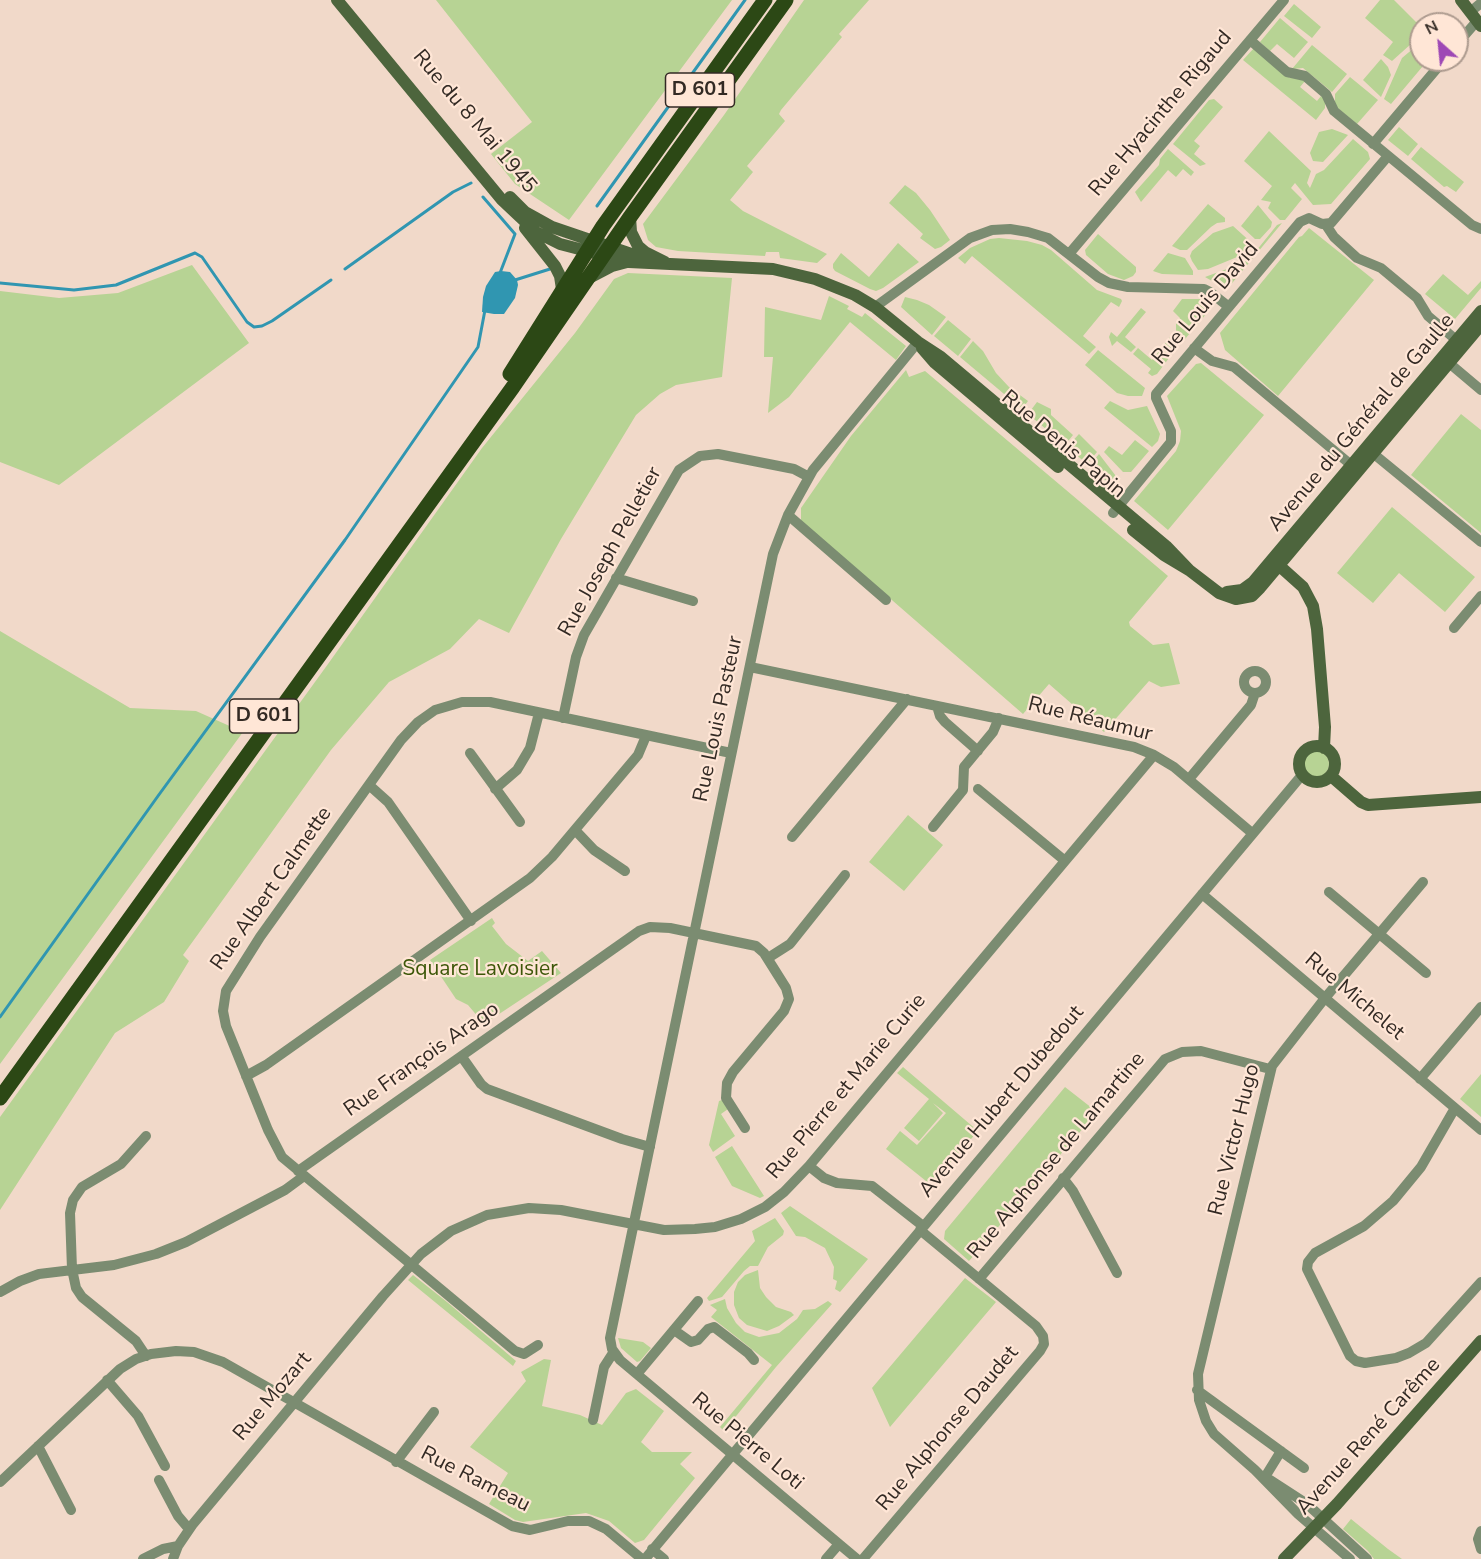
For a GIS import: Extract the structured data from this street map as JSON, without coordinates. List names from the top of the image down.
{
  "streets": {
    "main road": ["D 601"],
    "street": [
      "Rue Hyacinthe Rigaud",
      "Rue du 8 Mai 1945",
      "Rue Louis David",
      "Avenue du Général de Gaulle",
      "Rue Denis Papin",
      "Rue Joseph Pelletier",
      "Rue Louis Pasteur",
      "Rue Réaumur",
      "Rue Albert Calmette",
      "Rue Michelet",
      "Rue François Arago",
      "Rue Pierre et Marie Curie",
      "Avenue Hubert Dubedout",
      "Rue Victor Hugo",
      "Rue Alphonse de Lamartine",
      "Rue Mozart",
      "Rue Alphonse Daudet",
      "Avenue René Carême",
      "Rue Pierre Loti",
      "Rue Rameau"
    ]
  },
  "crossings": [
    ["D 601", "Rue du 8 Mai 1945"],
    ["D 601", "Rue Denis Papin"],
    ["Rue du 8 Mai 1945", "Rue Denis Papin"],
    ["Rue Louis David", "Rue Denis Papin"],
    ["Avenue du Général de Gaulle", "Rue Denis Papin"],
    ["Rue Denis Papin", "Rue Louis Pasteur"],
    ["Rue Joseph Pelletier", "Rue Louis Pasteur"],
    ["Rue Joseph Pelletier", "Rue Albert Calmette"],
    ["Rue Louis Pasteur", "Rue Réaumur"],
    ["Rue Louis Pasteur", "Rue Albert Calmette"],
    ["Rue Louis Pasteur", "Rue François Arago"],
    ["Rue Louis Pasteur", "Rue Pierre et Marie Curie"],
    ["Rue Louis Pasteur", "Rue Pierre Loti"],
    ["Rue Réaumur", "Rue Pierre et Marie Curie"],
    ["Rue Réaumur", "Avenue Hubert Dubedout"],
    ["Rue Albert Calmette", "Rue François Arago"],
    ["Rue Albert Calmette", "Rue Pierre et Marie Curie"],
    ["Rue Albert Calmette", "Rue Mozart"],
    ["Rue Michelet", "Avenue Hubert Dubedout"],
    ["Rue Michelet", "Rue Victor Hugo"],
    ["Rue Pierre et Marie Curie", "Rue Mozart"],
    ["Rue Pierre et Marie Curie", "Rue Alphonse Daudet"],
    ["Avenue Hubert Dubedout", "Rue Alphonse Daudet"],
    ["Avenue Hubert Dubedout", "Rue Pierre Loti"],
    ["Avenue Hubert Dubedout", "Rue Rameau"],
    ["Rue Victor Hugo", "Rue Alphonse de Lamartine"],
    ["Rue Victor Hugo", "Avenue René Carême"],
    ["Rue Alphonse de Lamartine", "Rue Alphonse Daudet"],
    ["Rue Mozart", "Rue Rameau"]
  ],
  "parks": ["Square Lavoisier"],
  "north": "top left"
}
